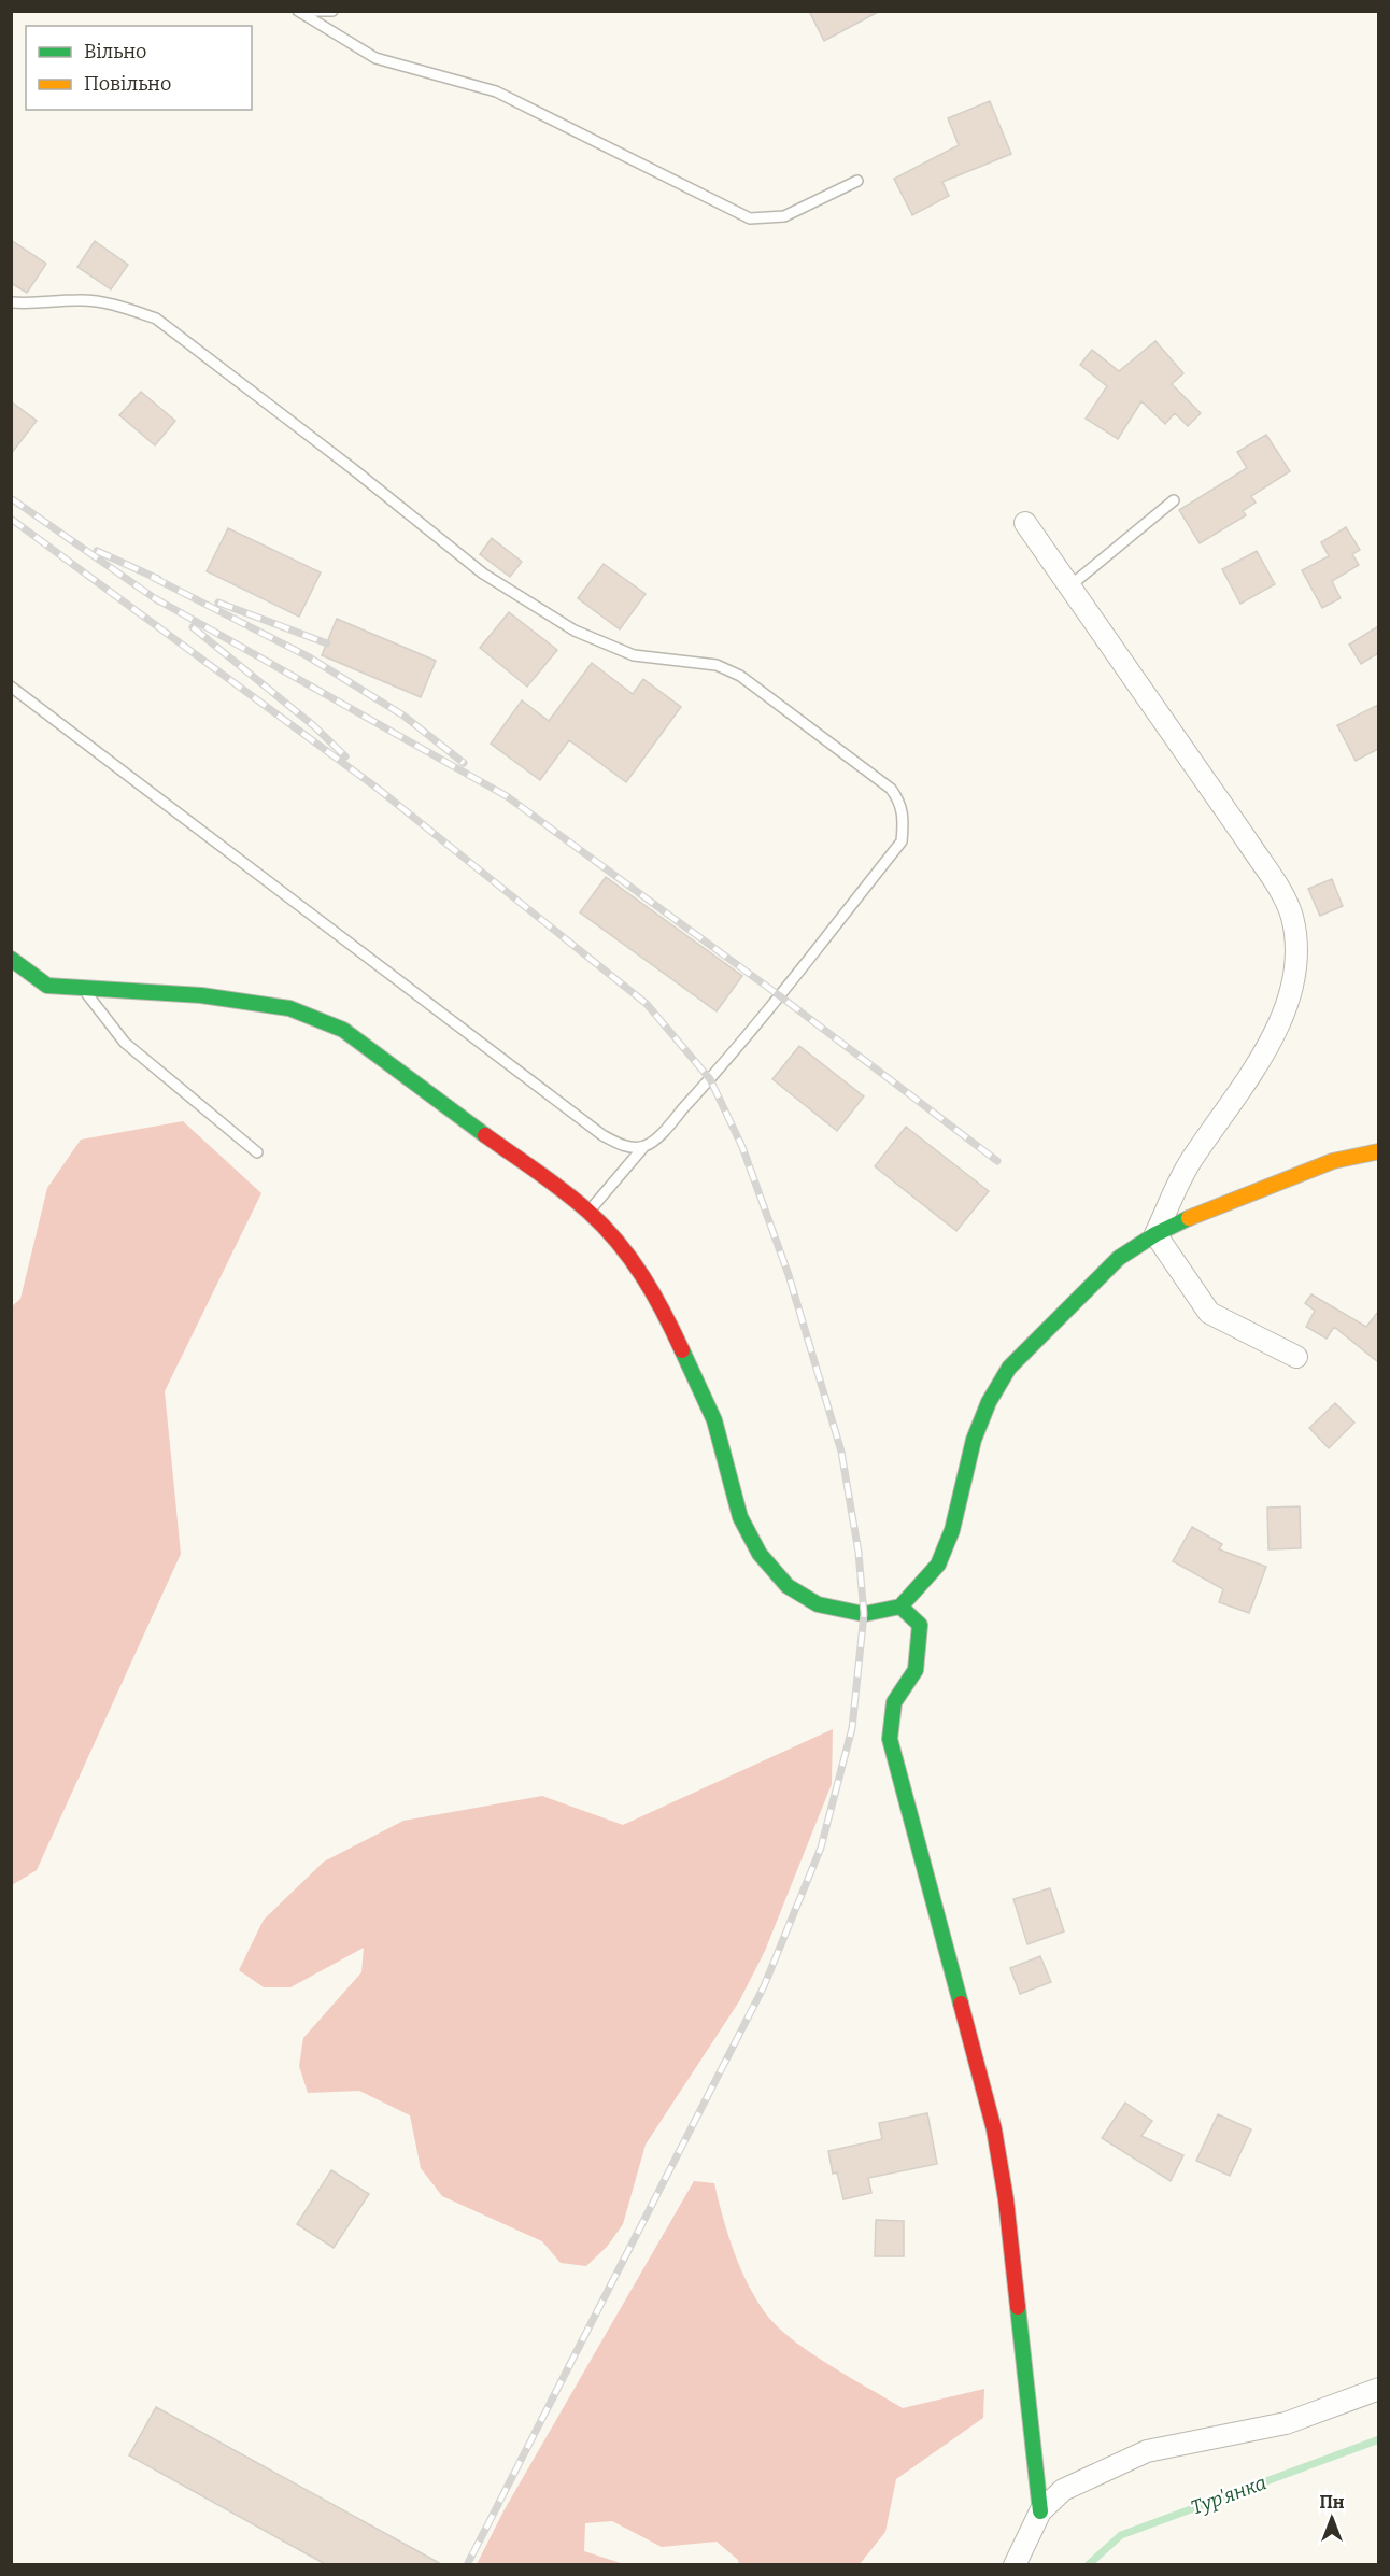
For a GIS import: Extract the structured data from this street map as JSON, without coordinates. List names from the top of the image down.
{
  "water": ["Тур'янка"],
  "legend": ["Вільно", "Повільно"],
  "north": "top"
}
